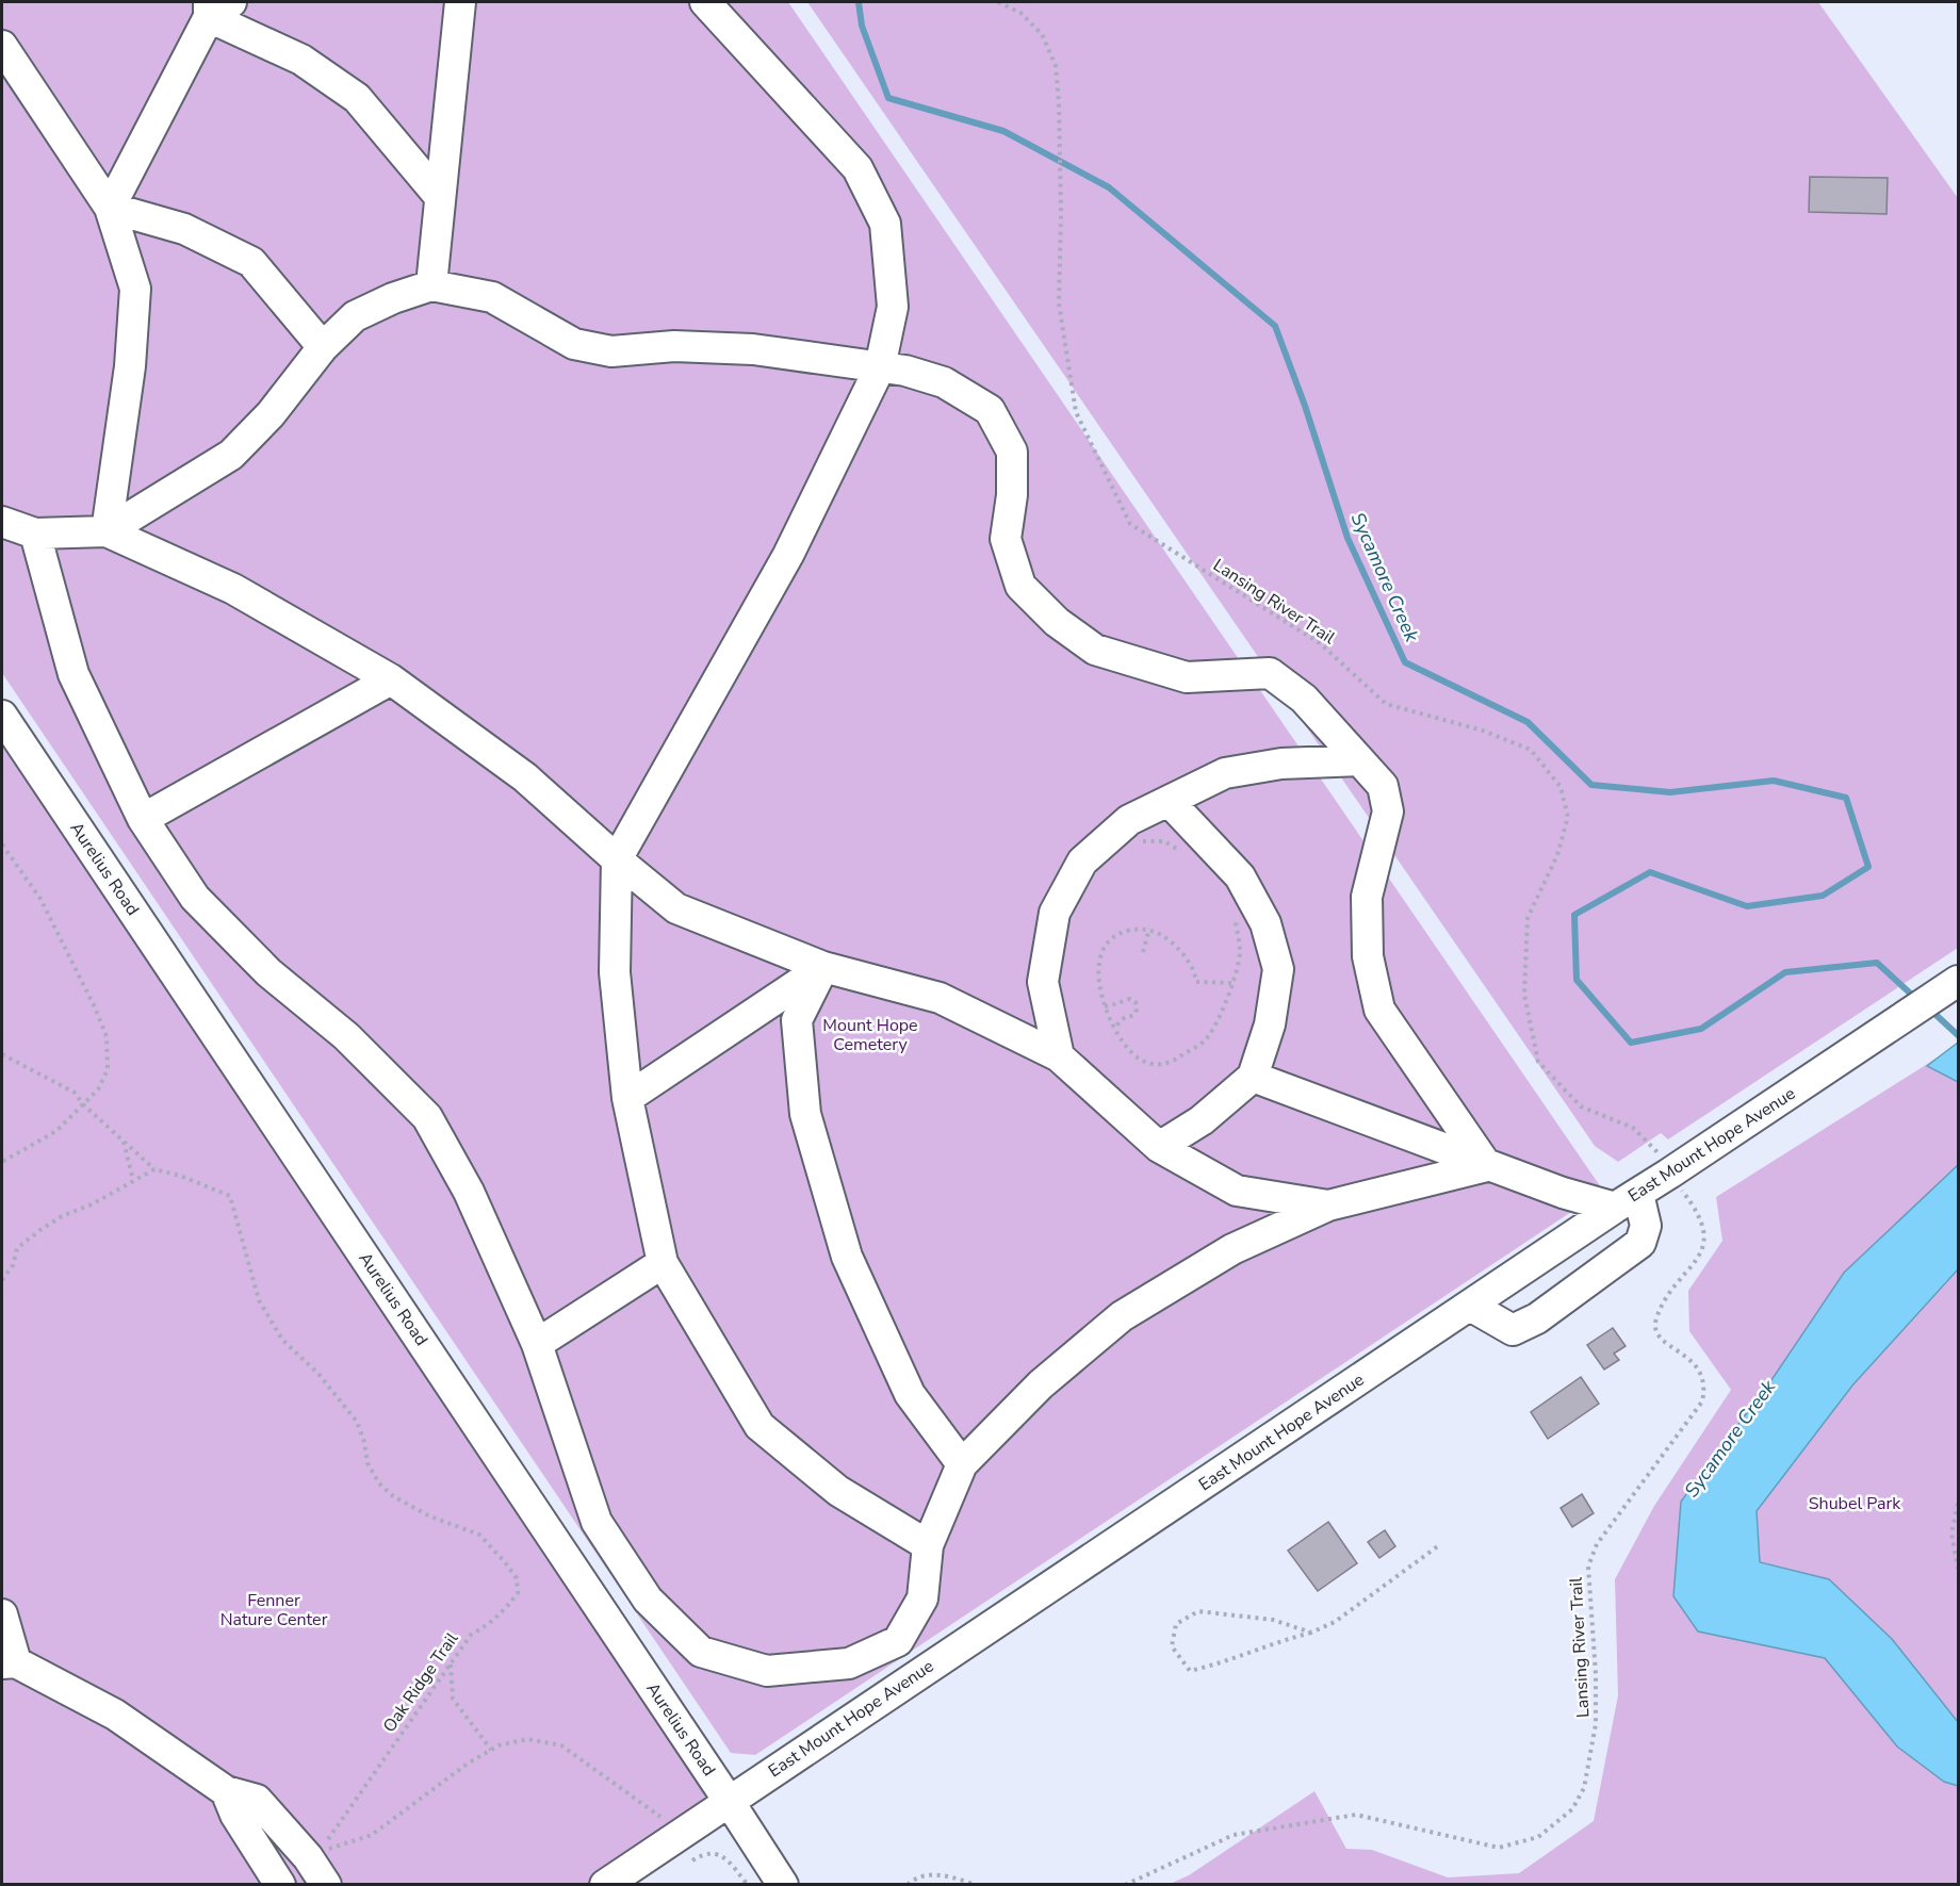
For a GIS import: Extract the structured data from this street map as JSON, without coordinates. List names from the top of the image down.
{
  "streets": {
    "street": ["Aurelius Road", "East Mount Hope Avenue"],
    "path": ["Lansing River Trail", "Oak Ridge Trail"]
  },
  "crossings": [
    ["Aurelius Road", "East Mount Hope Avenue"]
  ],
  "water": ["Sycamore Creek"],
  "parks": ["Mount Hope Cemetery", "Shubel Park", "Fenner Nature Center"]
}
